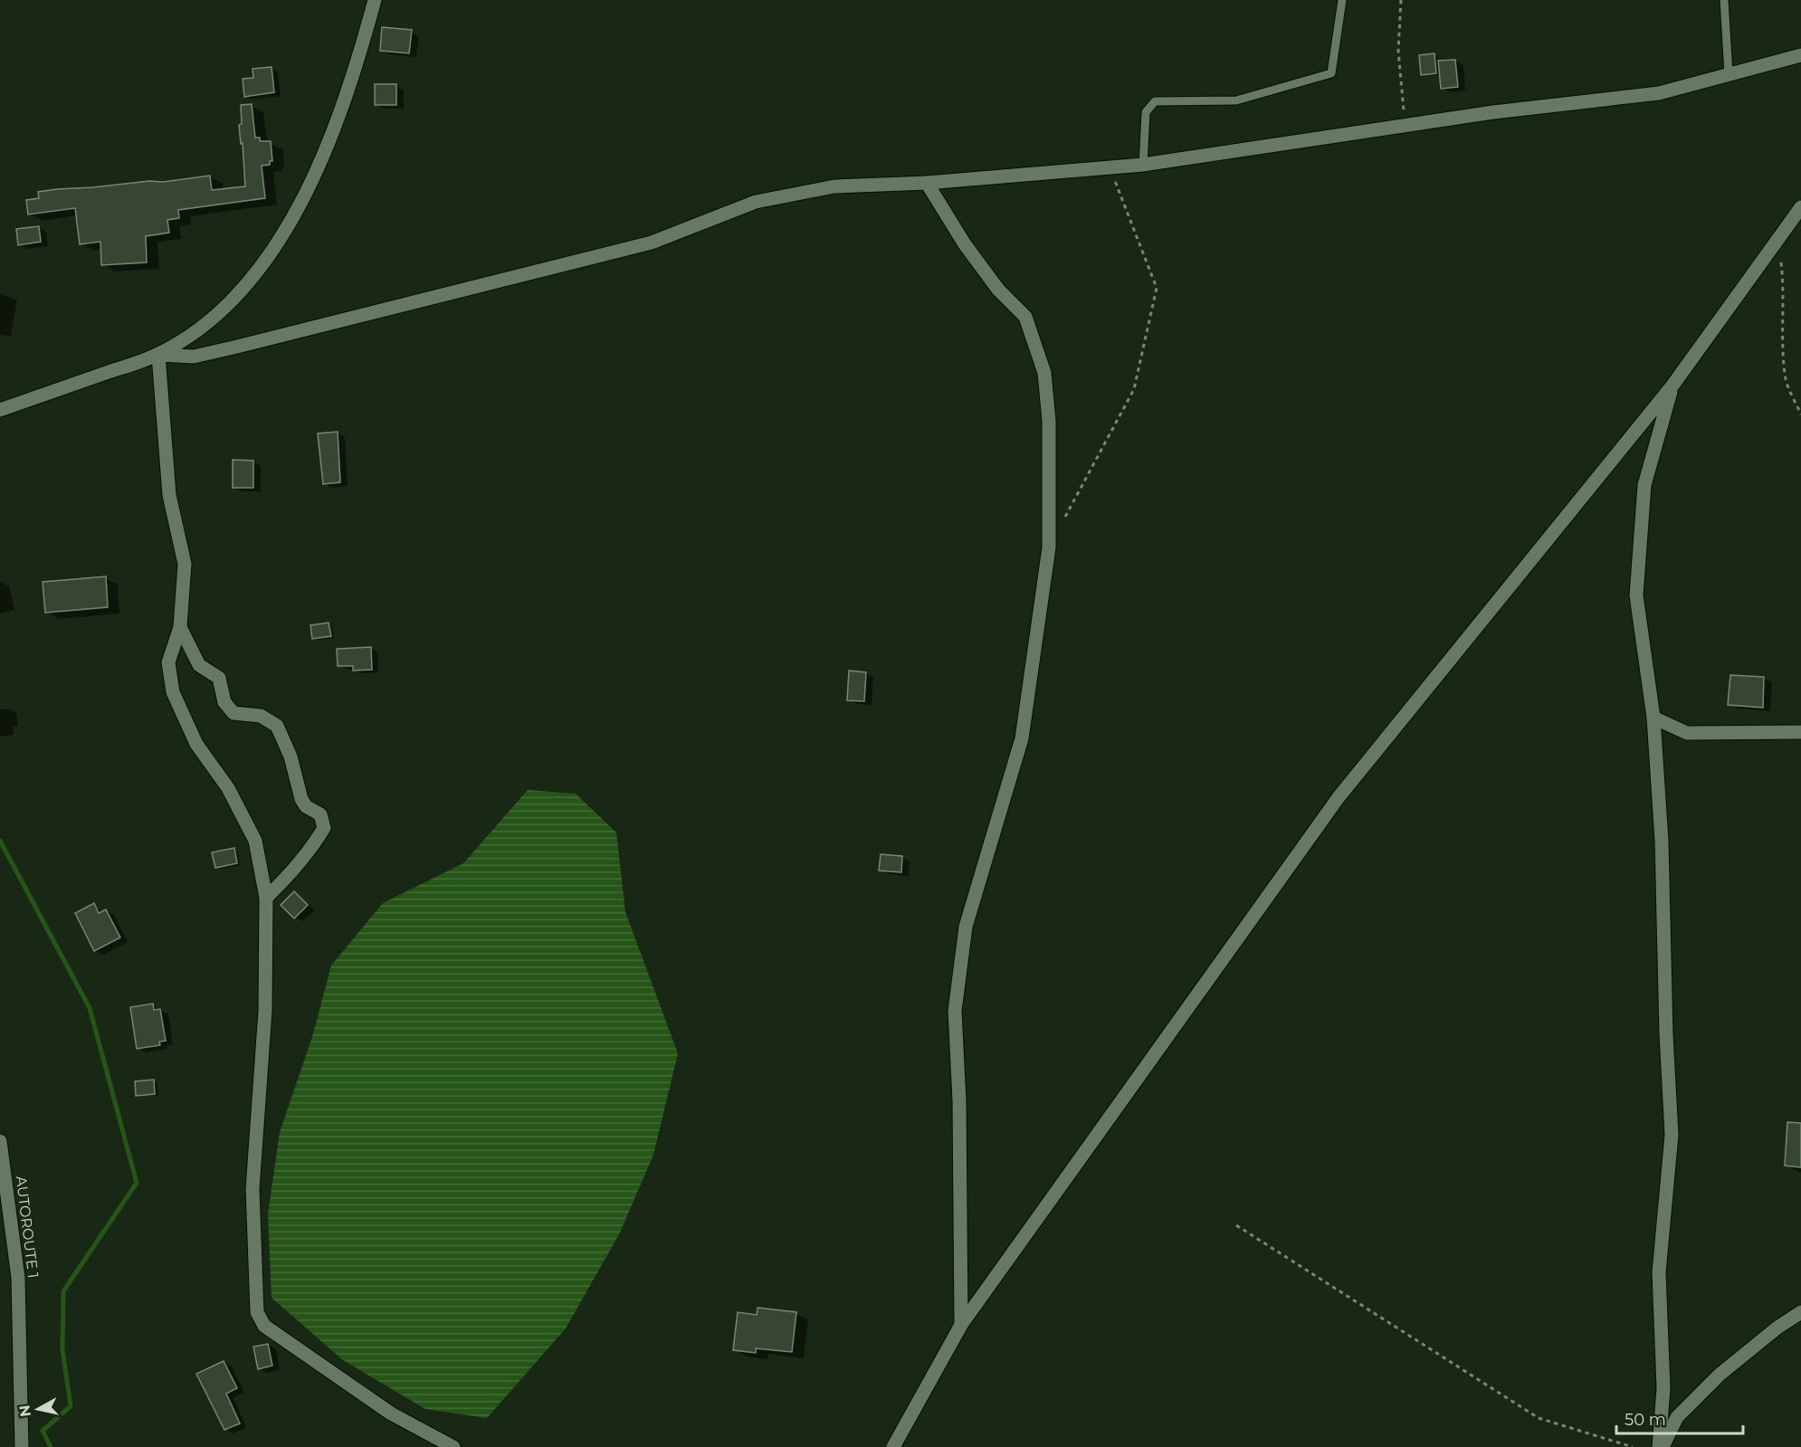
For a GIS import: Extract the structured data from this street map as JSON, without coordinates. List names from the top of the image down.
{
  "streets": {
    "street": ["AUTOROUTE 1"]
  },
  "scale_bar": "50 m",
  "north": "left"
}
